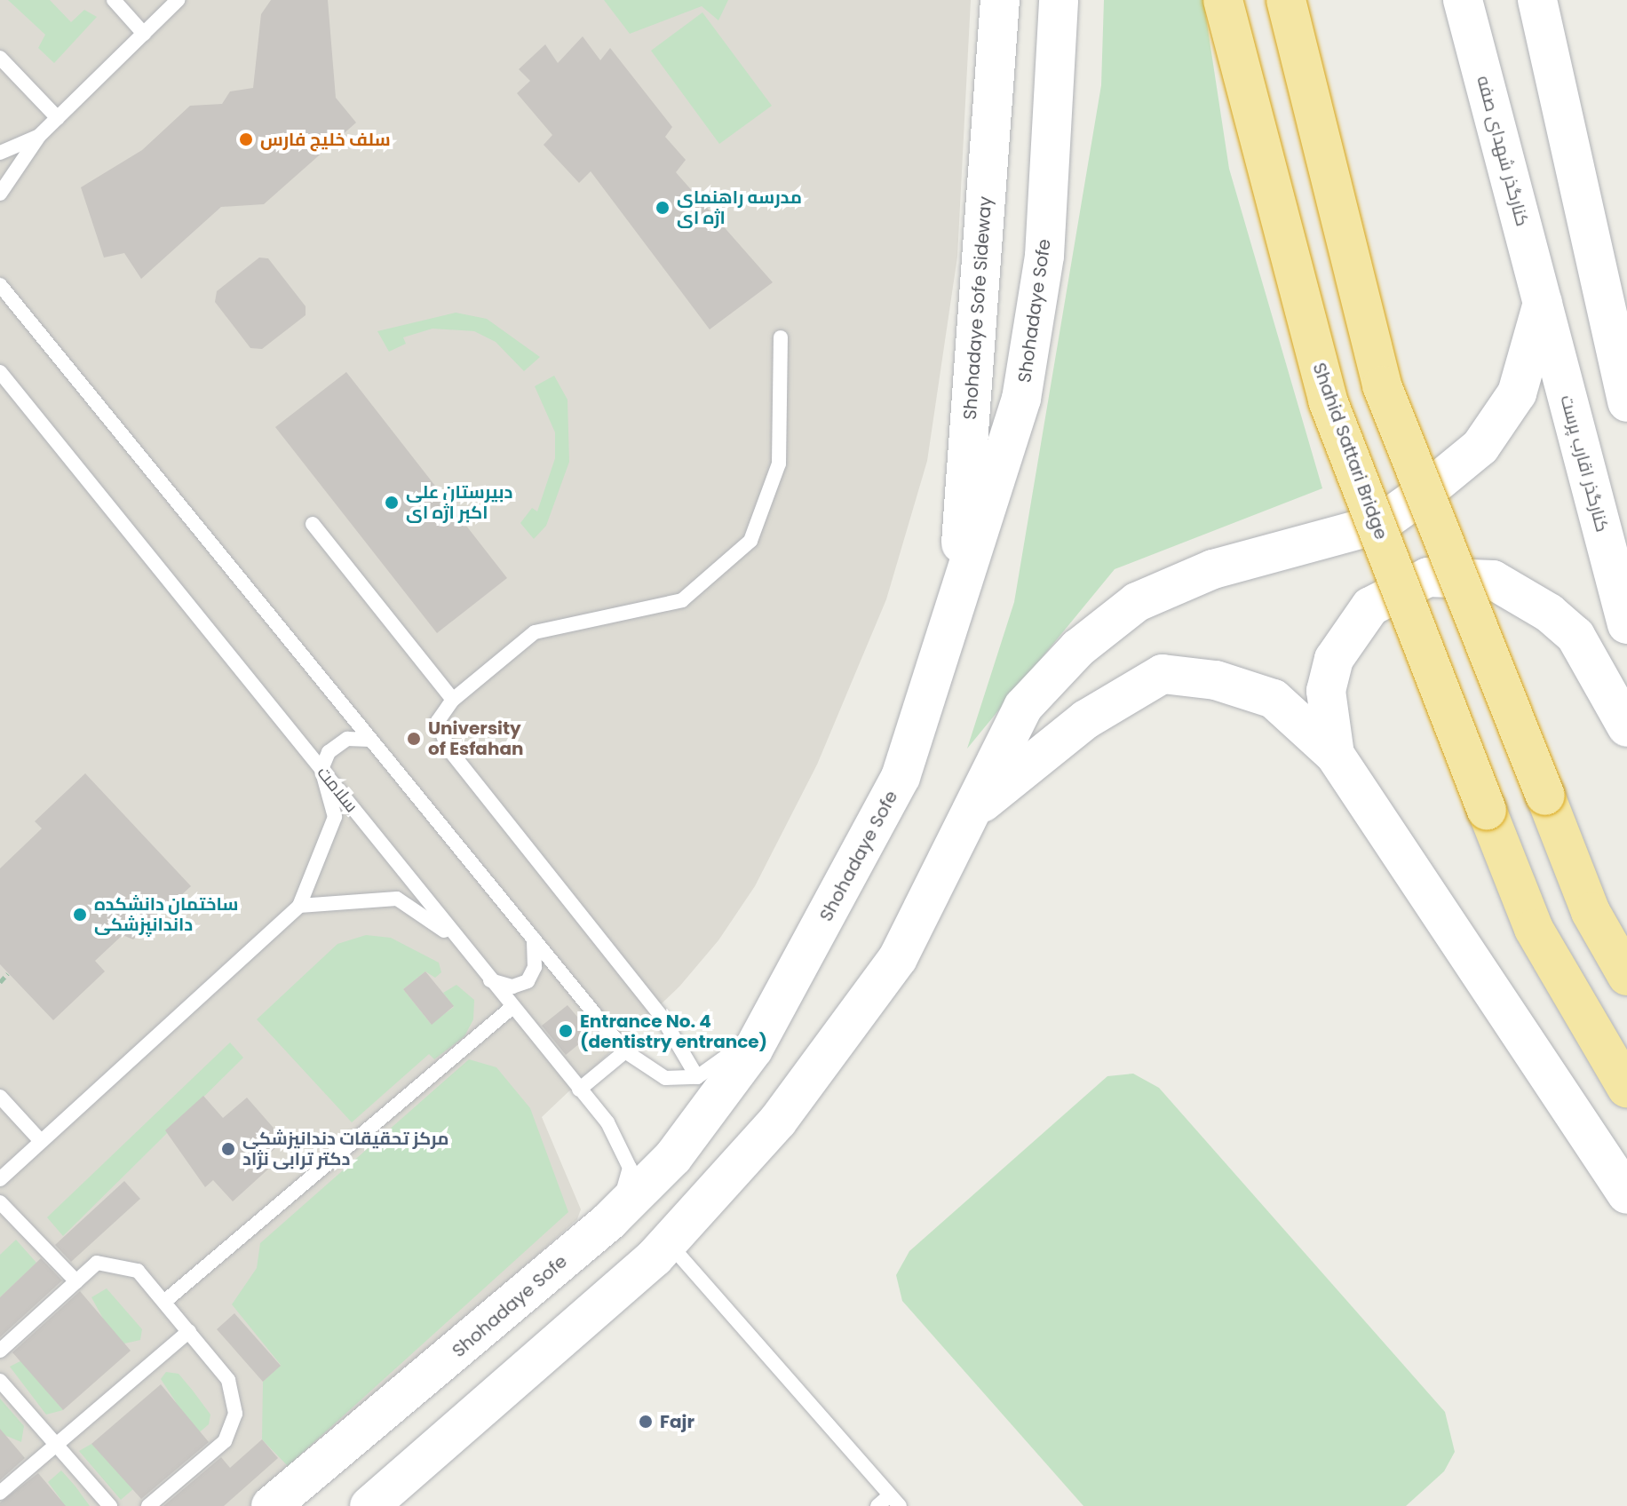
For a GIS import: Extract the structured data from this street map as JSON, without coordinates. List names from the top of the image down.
{
  "streets": {
    "highway": ["Shahid Sattari Bridge"],
    "main road": [
      "کنارگذر شهدای صفه",
      "Shohadaye Sofe Sideway",
      "Shohadaye Sofe",
      "کنارگذر اقارب پرست"
    ],
    "lane": ["سلامت"]
  },
  "crossings": [
    ["کنارگذر شهدای صفه", "کنارگذر اقارب پرست"],
    ["Shohadaye Sofe Sideway", "Shohadaye Sofe"],
    ["Shohadaye Sofe", "سلامت"]
  ],
  "places": [
    "سلف خلیج فارس",
    "مدرسه راهنمای اژه ای",
    "دبیرستان علی اکبر اژه ای",
    "University of Esfahan",
    "ساختمان دانشکده داندانپزشکی",
    "Entrance No. 4 (dentistry entrance)",
    "مرکز تحقیقات دندانپزشکی دکتر ترابی نژاد",
    "Fajr"
  ]
}
